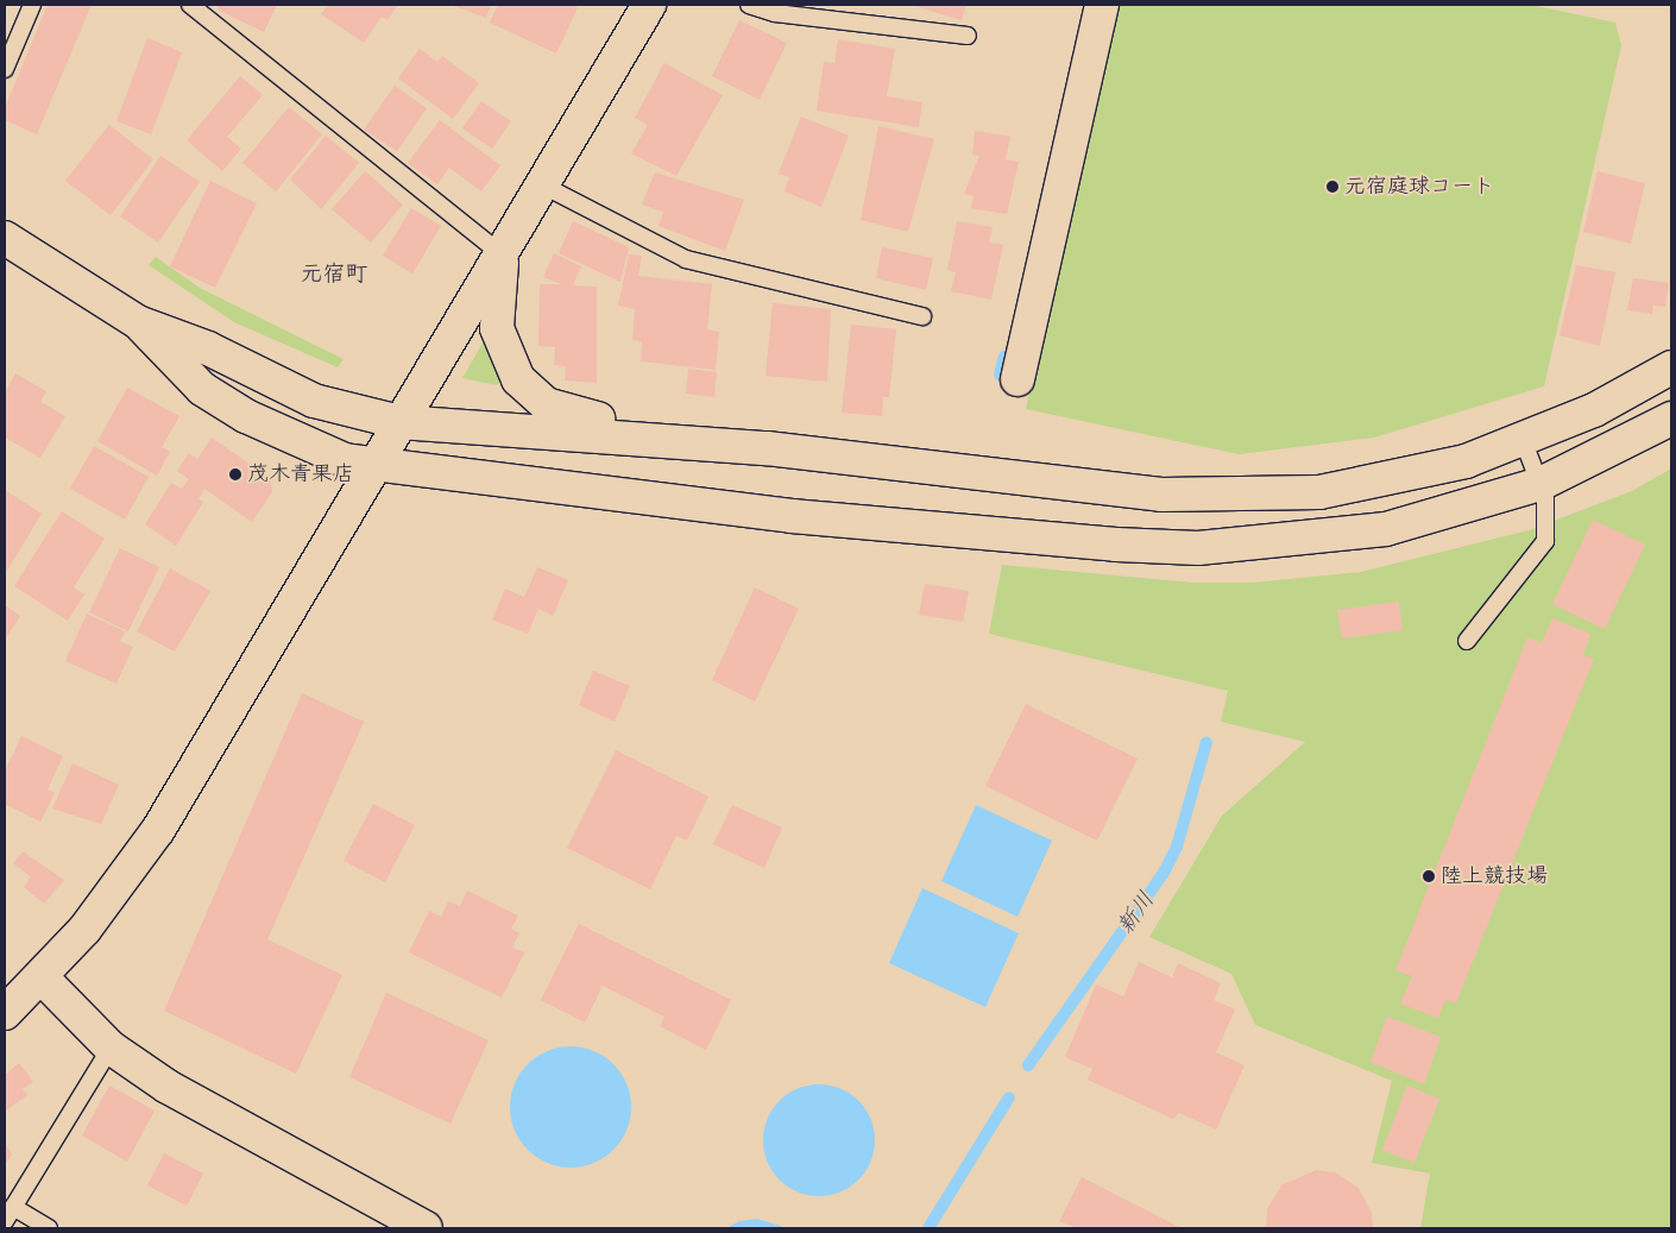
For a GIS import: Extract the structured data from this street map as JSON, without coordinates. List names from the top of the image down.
{
  "districts": ["元宿町"],
  "water": ["新川"],
  "places": ["元宿庭球コート", "茂木青果店", "陸上競技場"]
}
